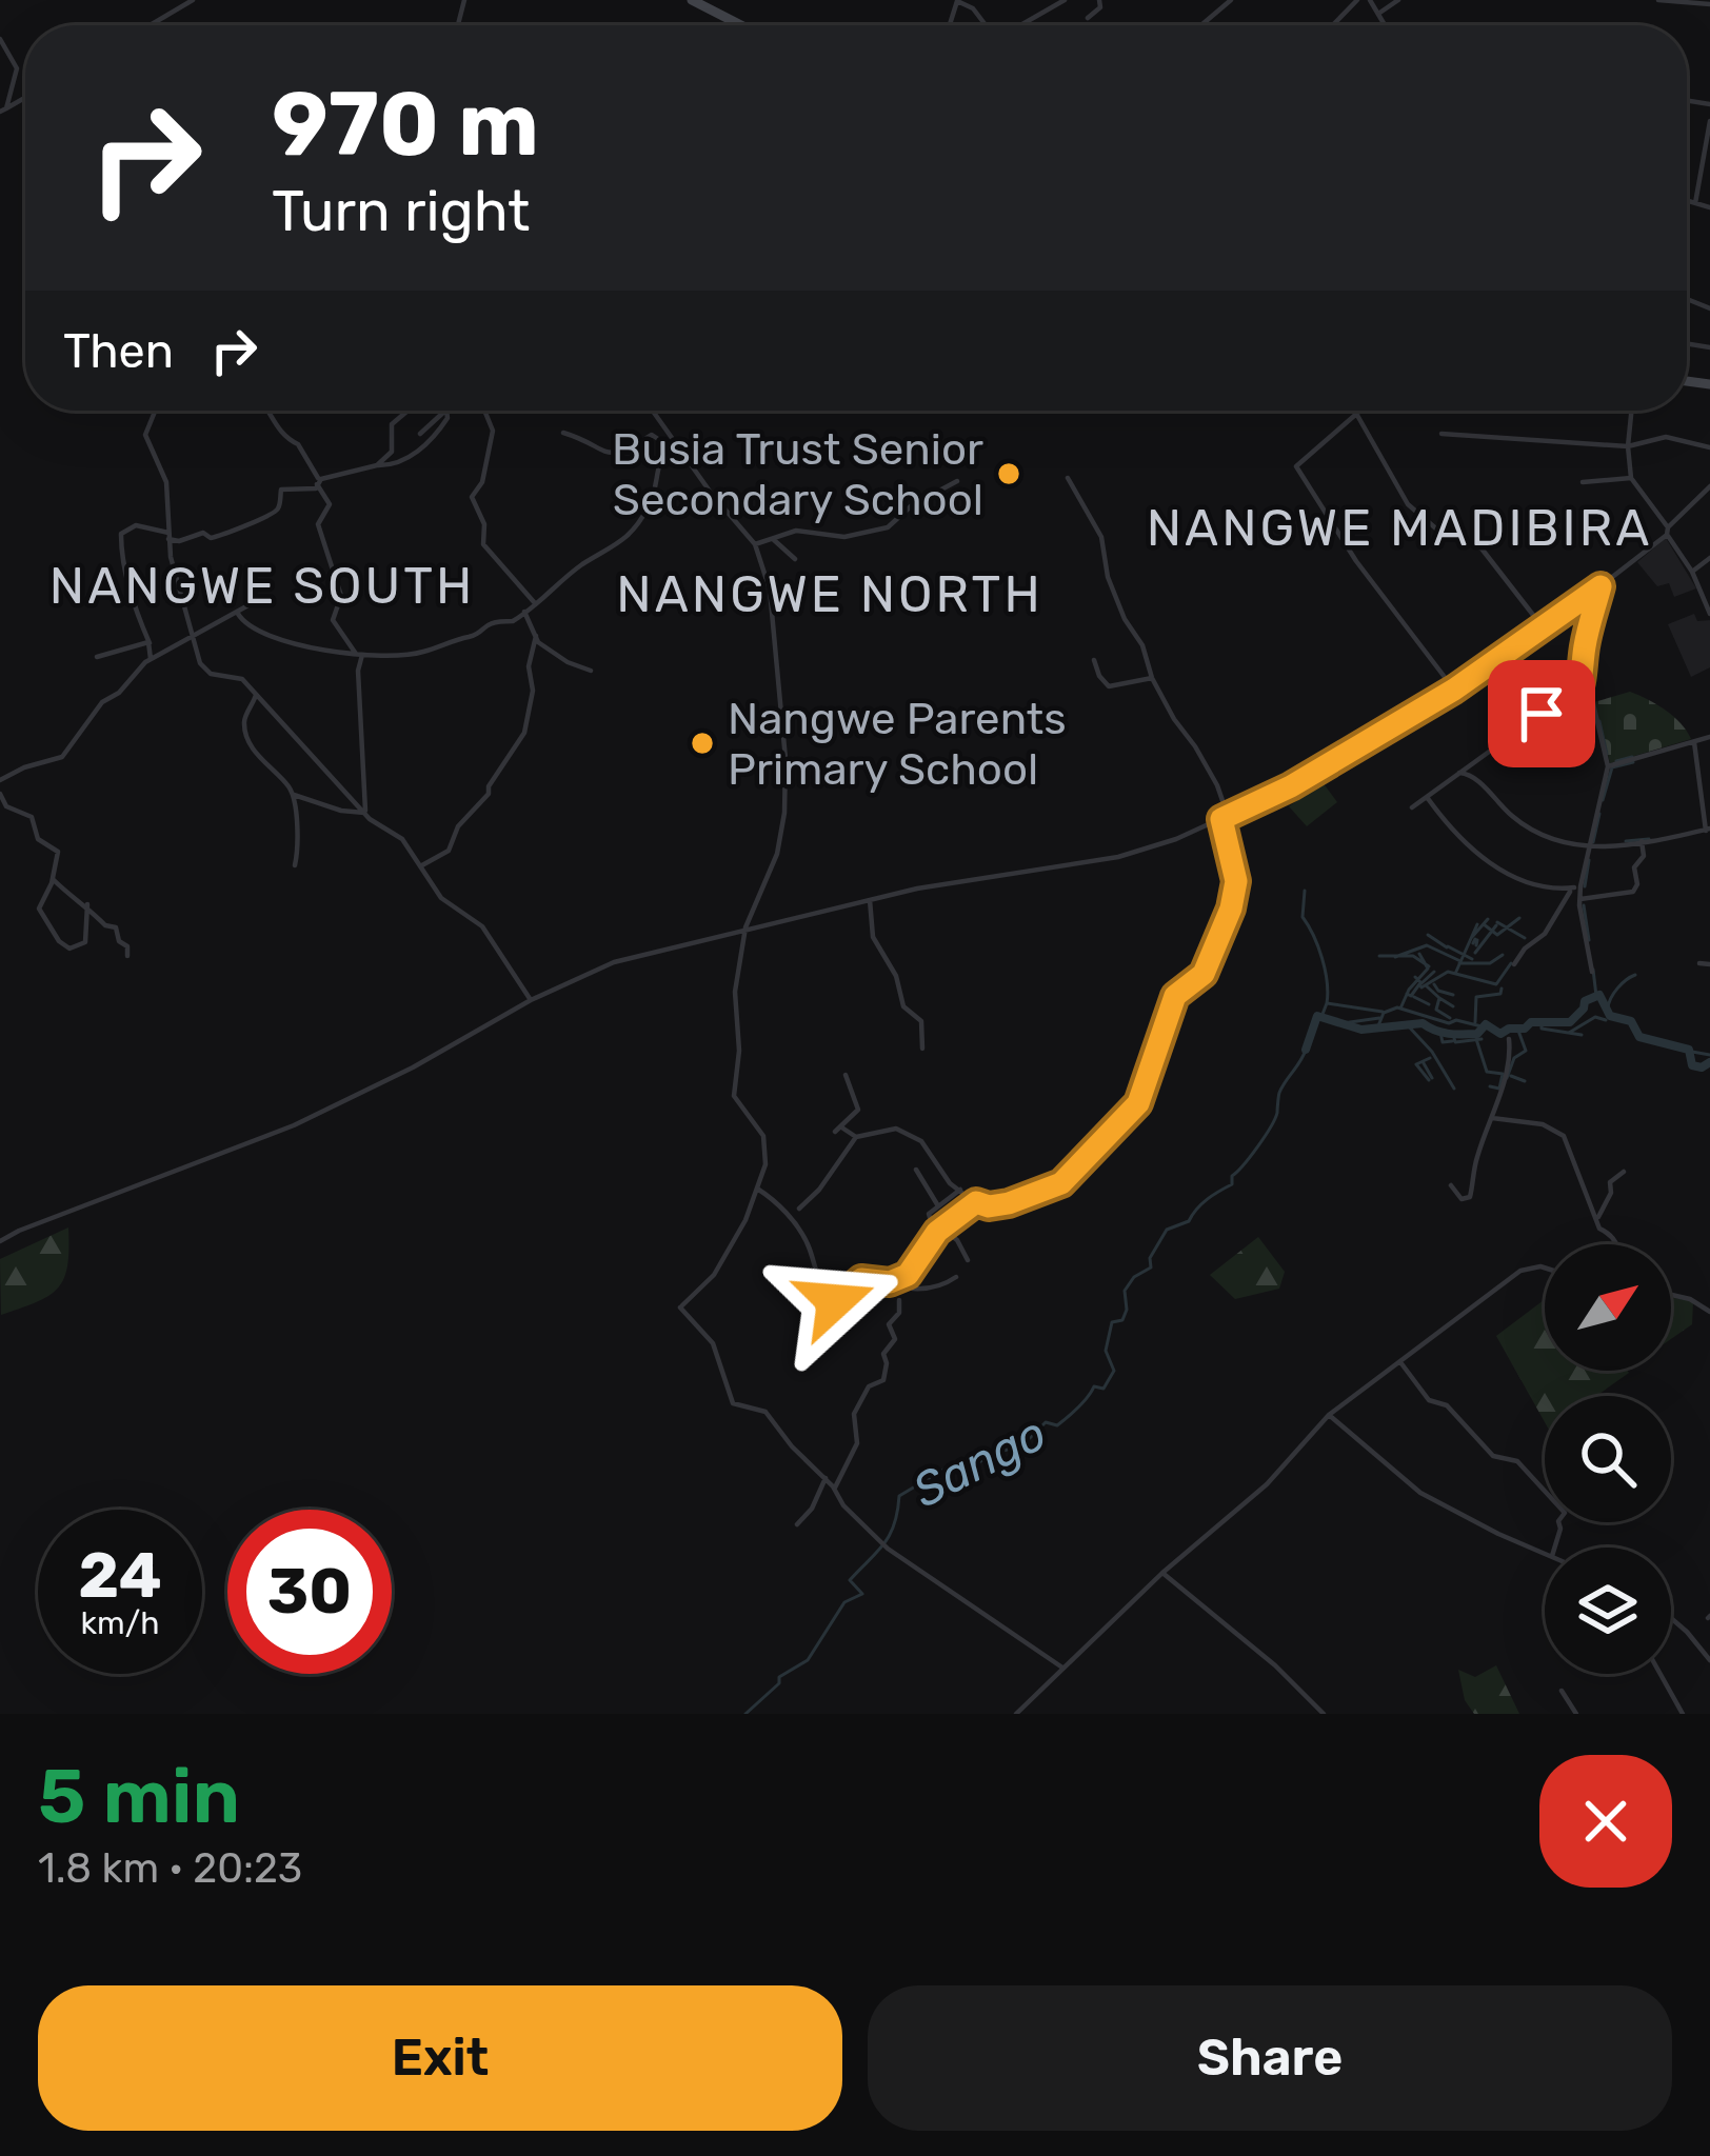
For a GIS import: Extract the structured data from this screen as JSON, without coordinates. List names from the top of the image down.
{
  "districts": ["NANGWE MADIBIRA", "NANGWE SOUTH", "NANGWE NORTH"],
  "water": ["Sango"],
  "places": ["Busia Trust Senior Secondary School", "Nangwe Parents Primary School"],
  "north": "top right",
  "page": {
    "turn": ["970 m", "Turn right"],
    "then": "Then",
    "speed": "24 km/h",
    "limit": "30",
    "heading": ["5 min", "1.8 km · 20:23"],
    "buttons": ["Exit", "Share"]
  }
}
